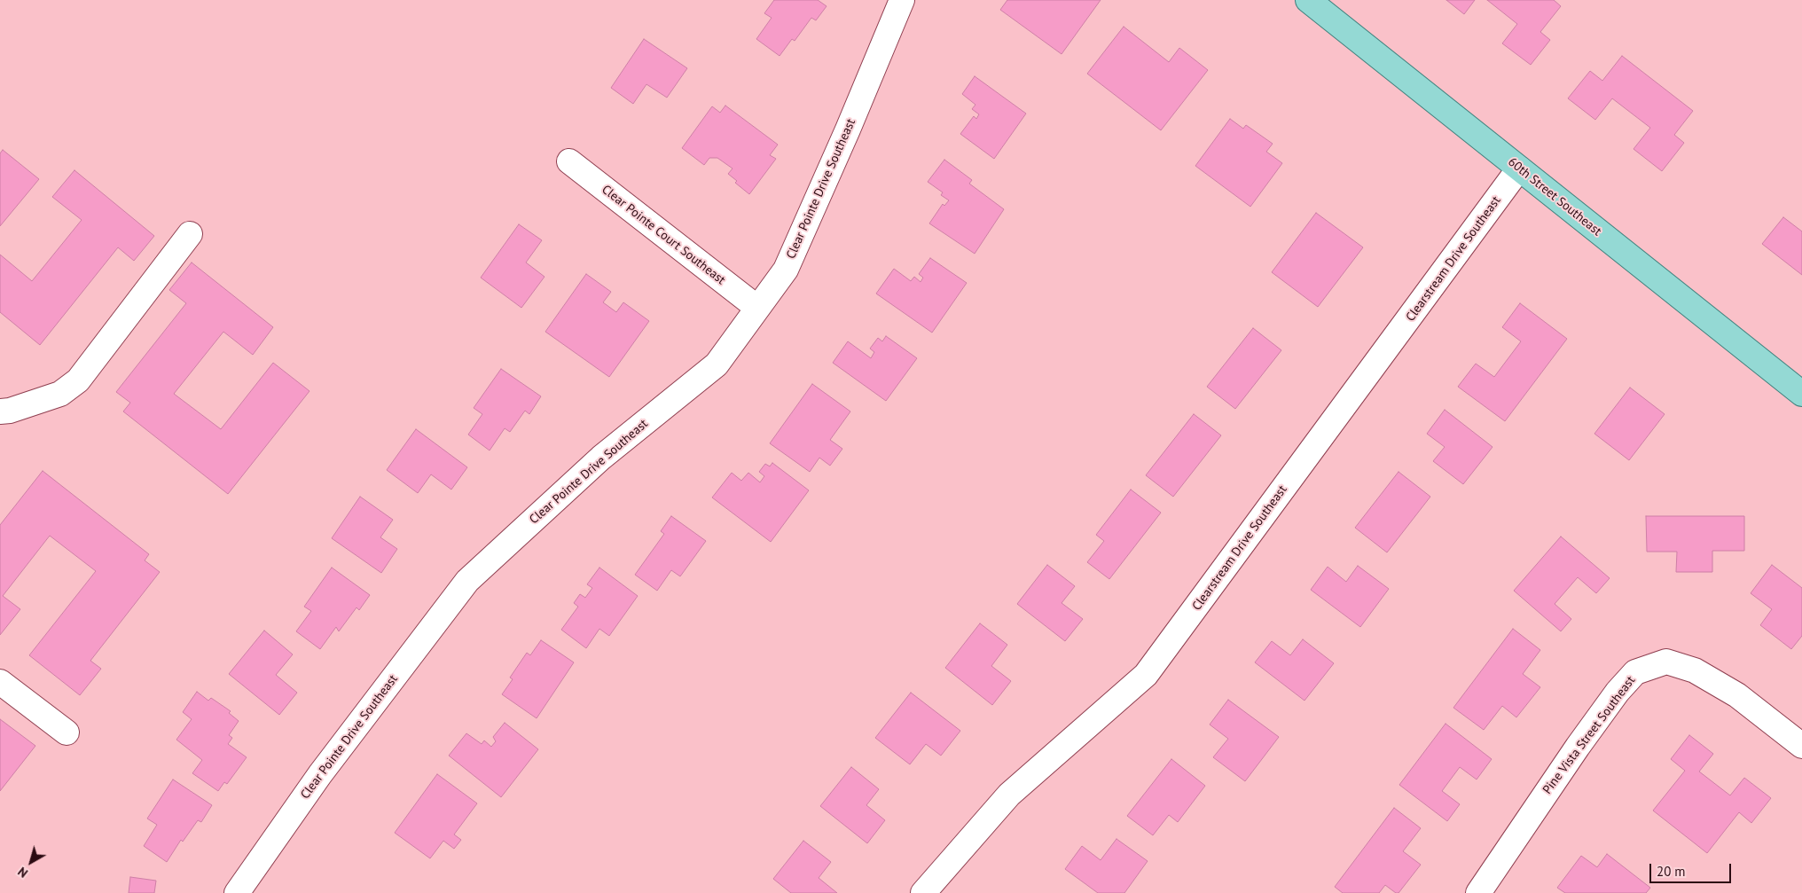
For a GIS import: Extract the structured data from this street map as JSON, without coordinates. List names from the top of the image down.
{
  "streets": {
    "main road": ["60th Street Southeast"],
    "street": [
      "Clear Pointe Drive Southeast",
      "Clear Pointe Court Southeast",
      "Clearstream Drive Southeast",
      "Pine Vista Street Southeast"
    ]
  },
  "crossings": [
    ["Clear Pointe Drive Southeast", "Clear Pointe Court Southeast"],
    ["60th Street Southeast", "Clearstream Drive Southeast"]
  ],
  "scale_bar": "20 m",
  "north": "bottom left"
}
